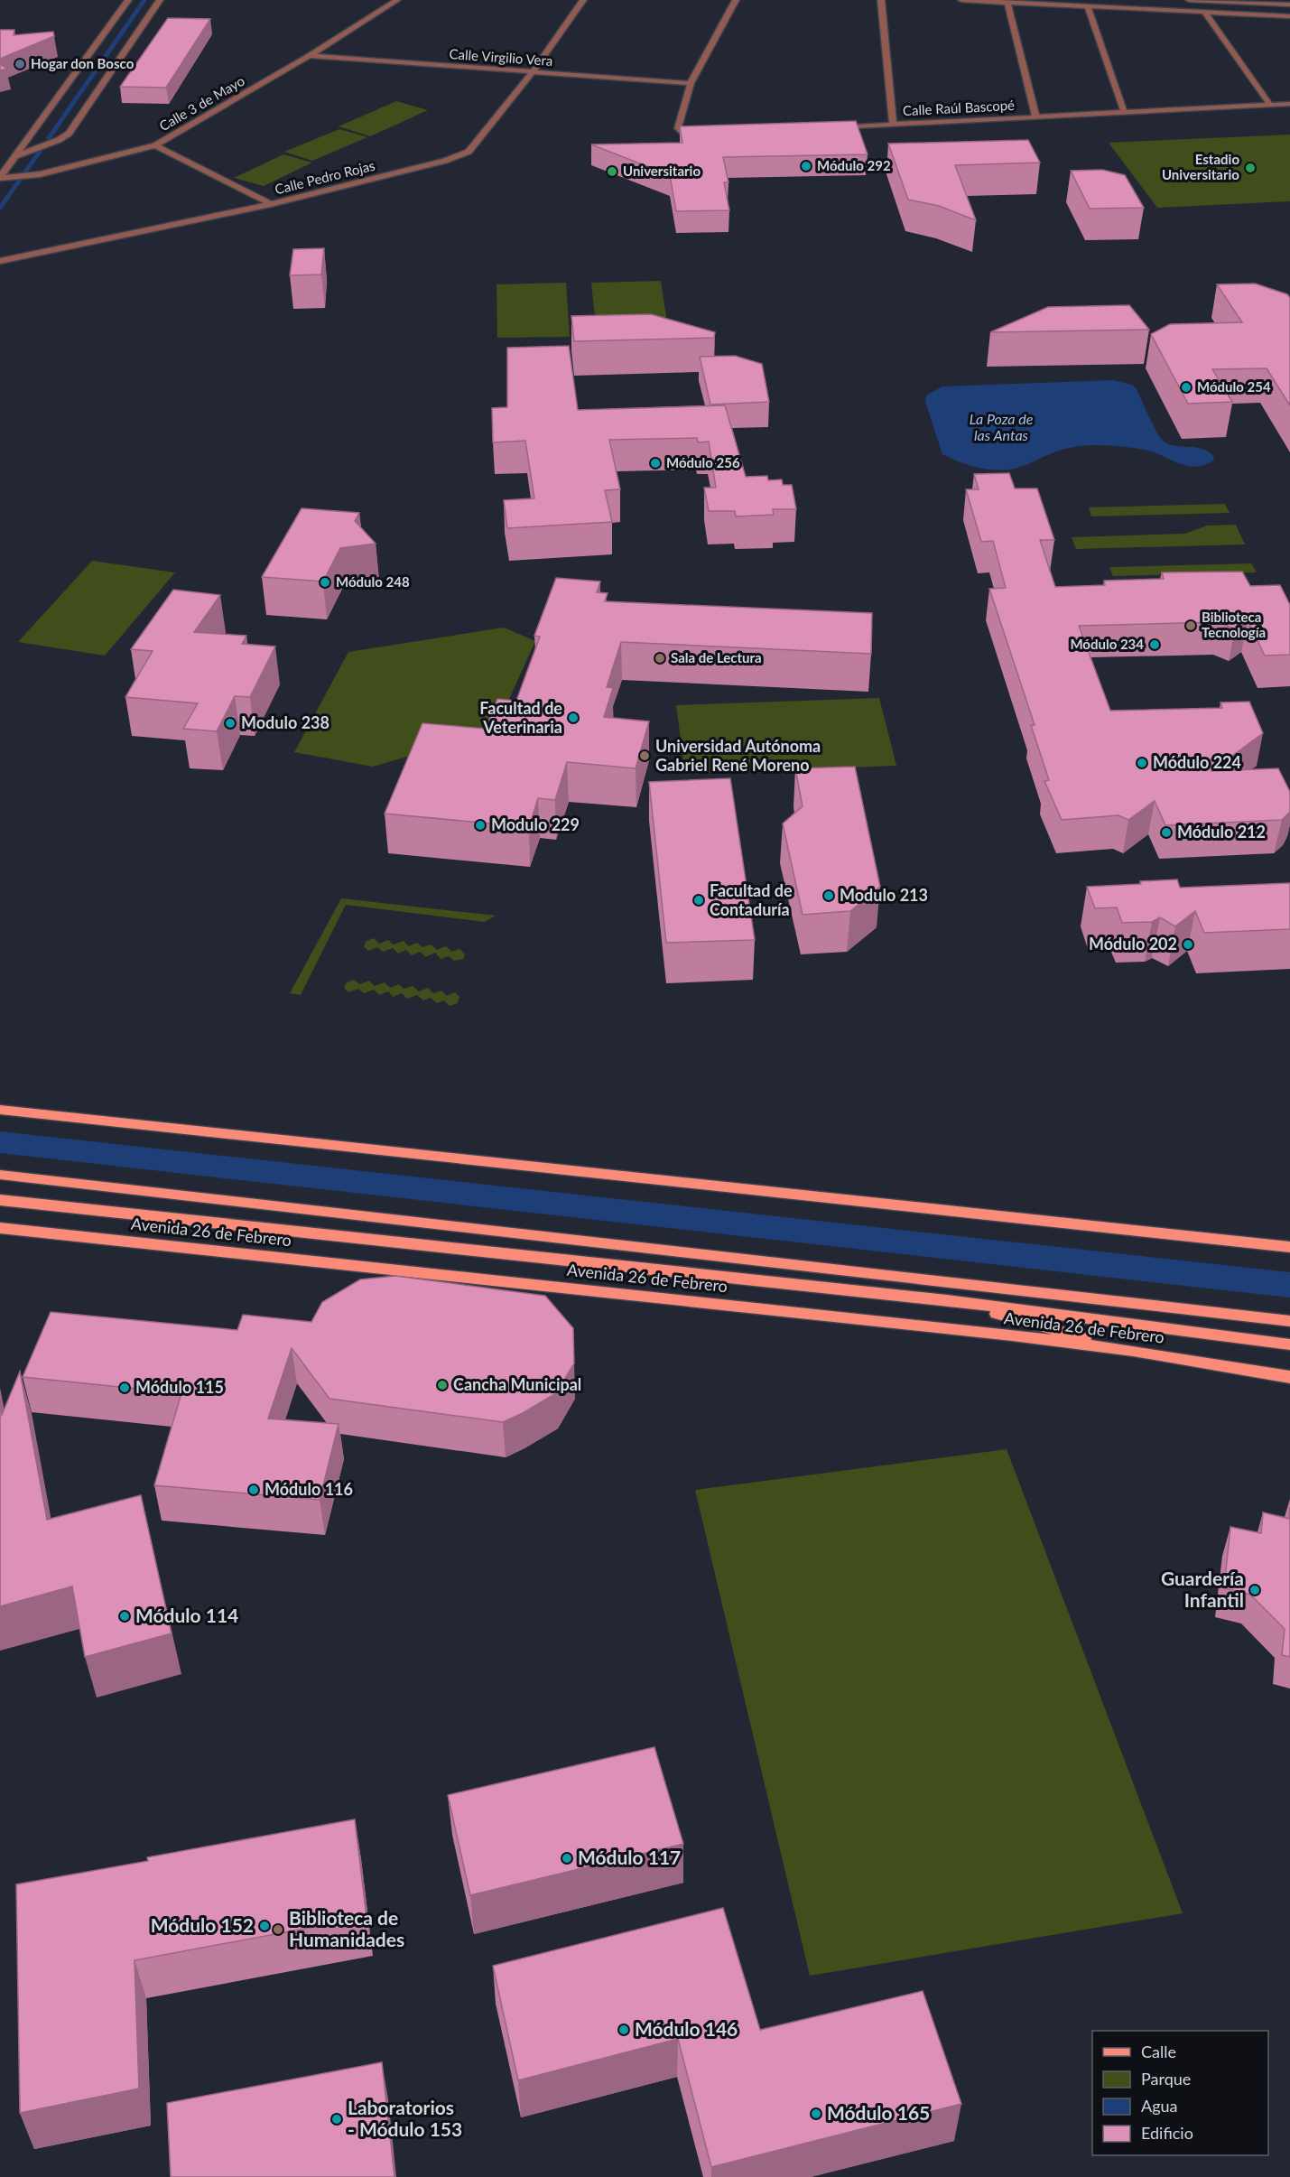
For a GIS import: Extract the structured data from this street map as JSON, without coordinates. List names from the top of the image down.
{
  "streets": {
    "main road": ["Avenida 26 de Febrero"],
    "street": [
      "Calle Virgilio Vera",
      "Calle 3 de Mayo",
      "Calle Raúl Bascopé",
      "Calle Pedro Rojas"
    ]
  },
  "crossings": [
    ["Calle Virgilio Vera", "Calle 3 de Mayo"],
    ["Calle Virgilio Vera", "Calle Pedro Rojas"]
  ],
  "water": ["La Poza de las Antas"],
  "places": [
    "Hogar don Bosco",
    "Módulo 292",
    "Estadio Universitario",
    "Universitario",
    "Módulo 254",
    "Módulo 256",
    "Módulo 248",
    "Biblioteca Tecnología",
    "Módulo 234",
    "Sala de Lectura",
    "Facultad de Veterinaria",
    "Modulo 238",
    "Universidad Autónoma Gabriel René Moreno",
    "Módulo 224",
    "Modulo 229",
    "Módulo 212",
    "Modulo 213",
    "Facultad de Contaduría",
    "Módulo 202",
    "Cancha Municipal",
    "Módulo 115",
    "Módulo 116",
    "Guardería Infantil",
    "Módulo 114",
    "Módulo 117",
    "Módulo 152",
    "Biblioteca de Humanidades",
    "Módulo 146",
    "Módulo 165",
    "Laboratorios - Módulo 153"
  ],
  "legend": [
    "Calle",
    "Parque",
    "Agua",
    "Edificio"
  ]
}
